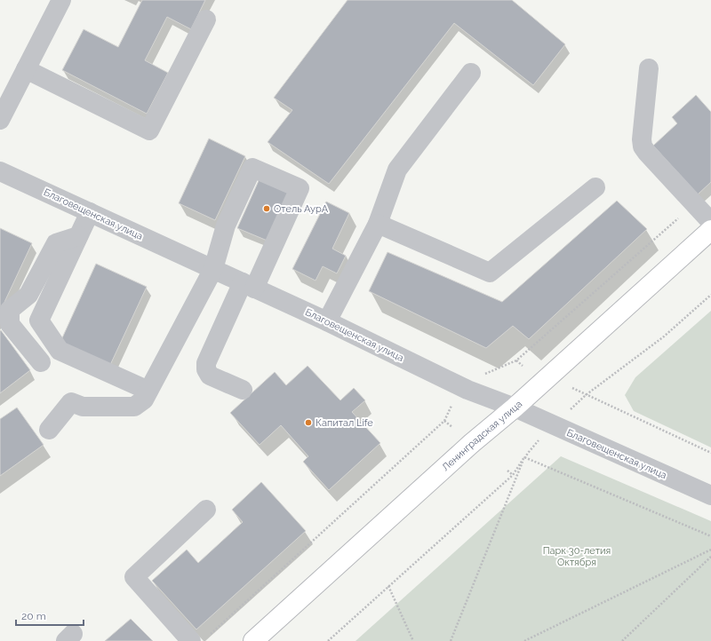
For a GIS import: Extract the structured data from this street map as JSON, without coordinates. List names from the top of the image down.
{
  "streets": {
    "main road": ["Ленинградская улица"],
    "street": ["Благовещенская улица"]
  },
  "crossings": [
    ["Благовещенская улица", "Ленинградская улица"]
  ],
  "parks": ["Парк 30-летия Октября"],
  "places": ["Отель АурА", "Капитал Life"],
  "scale_bar": "20 m"
}
